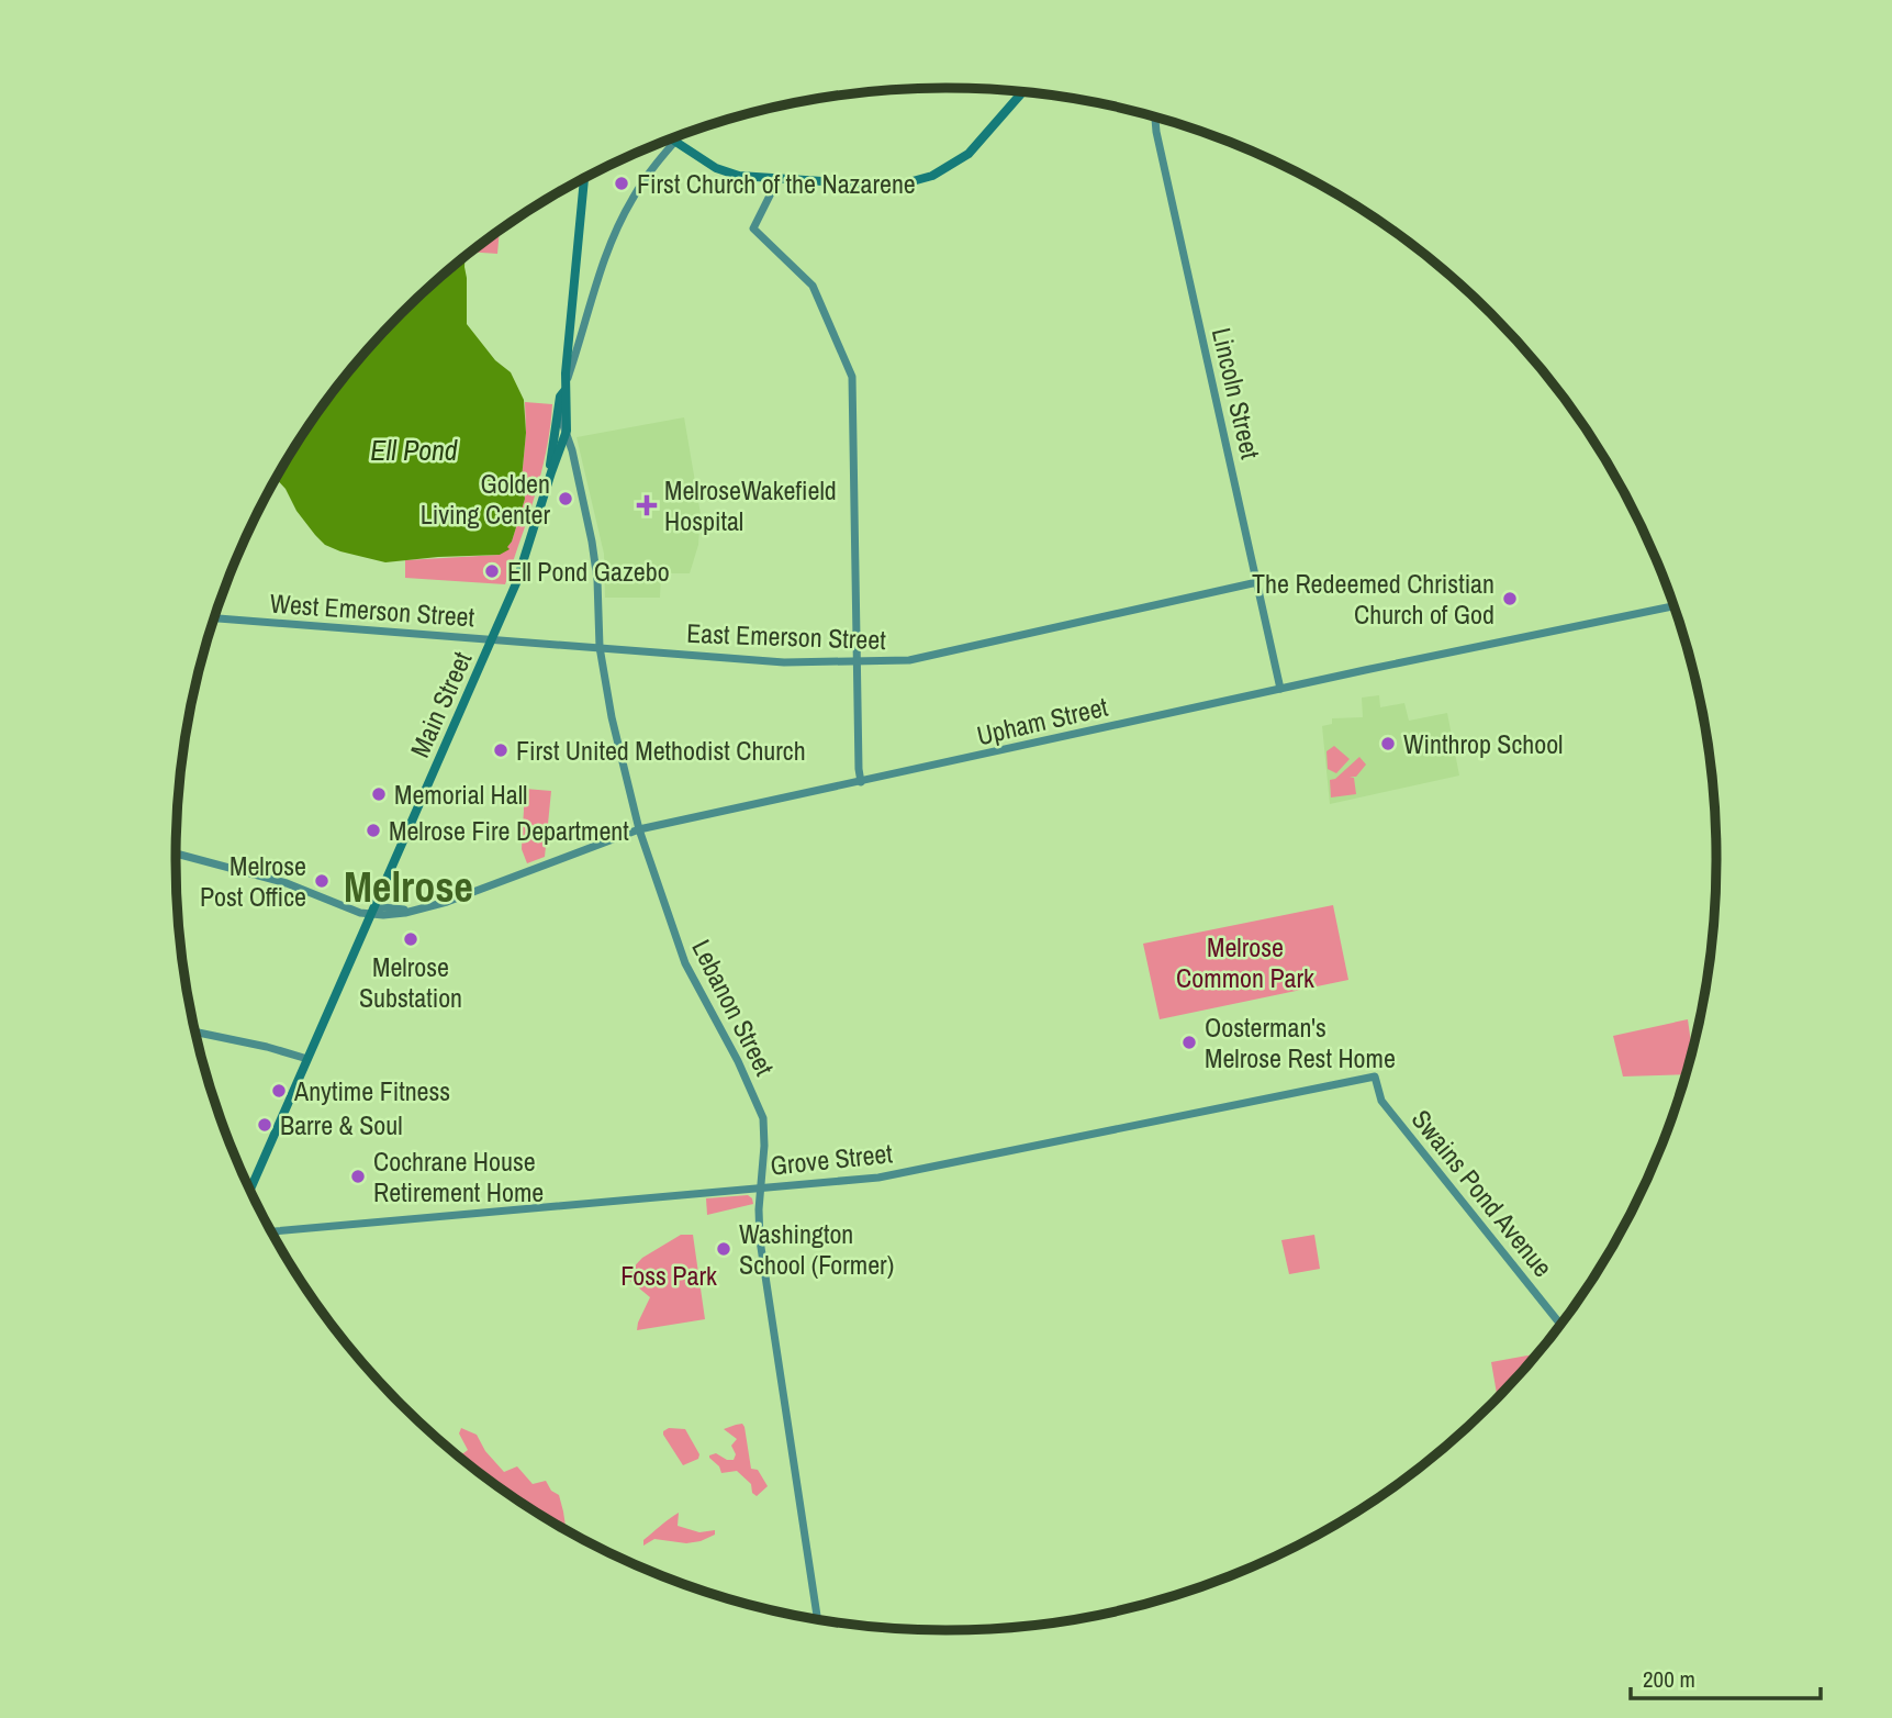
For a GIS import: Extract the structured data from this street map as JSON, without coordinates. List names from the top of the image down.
{
  "streets": {
    "main road": ["Main Street"],
    "street": [
      "Lincoln Street",
      "West Emerson Street",
      "East Emerson Street",
      "Upham Street",
      "Lebanon Street",
      "Grove Street",
      "Swains Pond Avenue"
    ]
  },
  "crossings": [
    ["Lincoln Street", "East Emerson Street"],
    ["Lincoln Street", "Upham Street"],
    ["West Emerson Street", "East Emerson Street"],
    ["West Emerson Street", "Main Street"],
    ["East Emerson Street", "Main Street"],
    ["East Emerson Street", "Lebanon Street"],
    ["Main Street", "Upham Street"],
    ["Main Street", "Lebanon Street"],
    ["Upham Street", "Lebanon Street"],
    ["Lebanon Street", "Grove Street"],
    ["Grove Street", "Swains Pond Avenue"]
  ],
  "districts": ["Melrose"],
  "water": ["Ell Pond"],
  "parks": ["Melrose Common Park", "Foss Park"],
  "places": {
    "other": [
      "First Church of the Nazarene",
      "Golden Living Center",
      "Ell Pond Gazebo",
      "The Redeemed Christian Church of God",
      "Winthrop School",
      "First United Methodist Church",
      "Memorial Hall",
      "Melrose Fire Department",
      "Melrose Post Office",
      "Melrose Substation",
      "Oosterman's Melrose Rest Home",
      "Anytime Fitness",
      "Barre & Soul",
      "Cochrane House Retirement Home",
      "Washington School (Former)"
    ],
    "health": ["MelroseWakefield Hospital"]
  },
  "scale_bar": "200 m"
}
